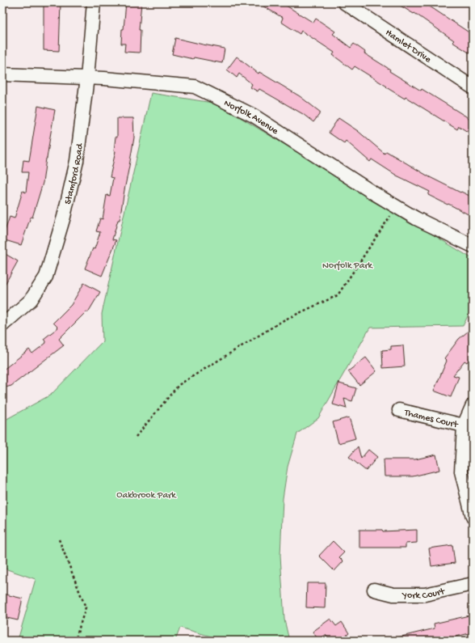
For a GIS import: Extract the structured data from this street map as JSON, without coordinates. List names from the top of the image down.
{
  "streets": {
    "street": [
      "Hamlet Drive",
      "Norfolk Avenue",
      "Stamford Road",
      "Thames Court",
      "York Court"
    ]
  },
  "crossings": [
    ["Norfolk Avenue", "Stamford Road"]
  ],
  "parks": ["Norfolk Park", "Oakbrook Park"]
}
